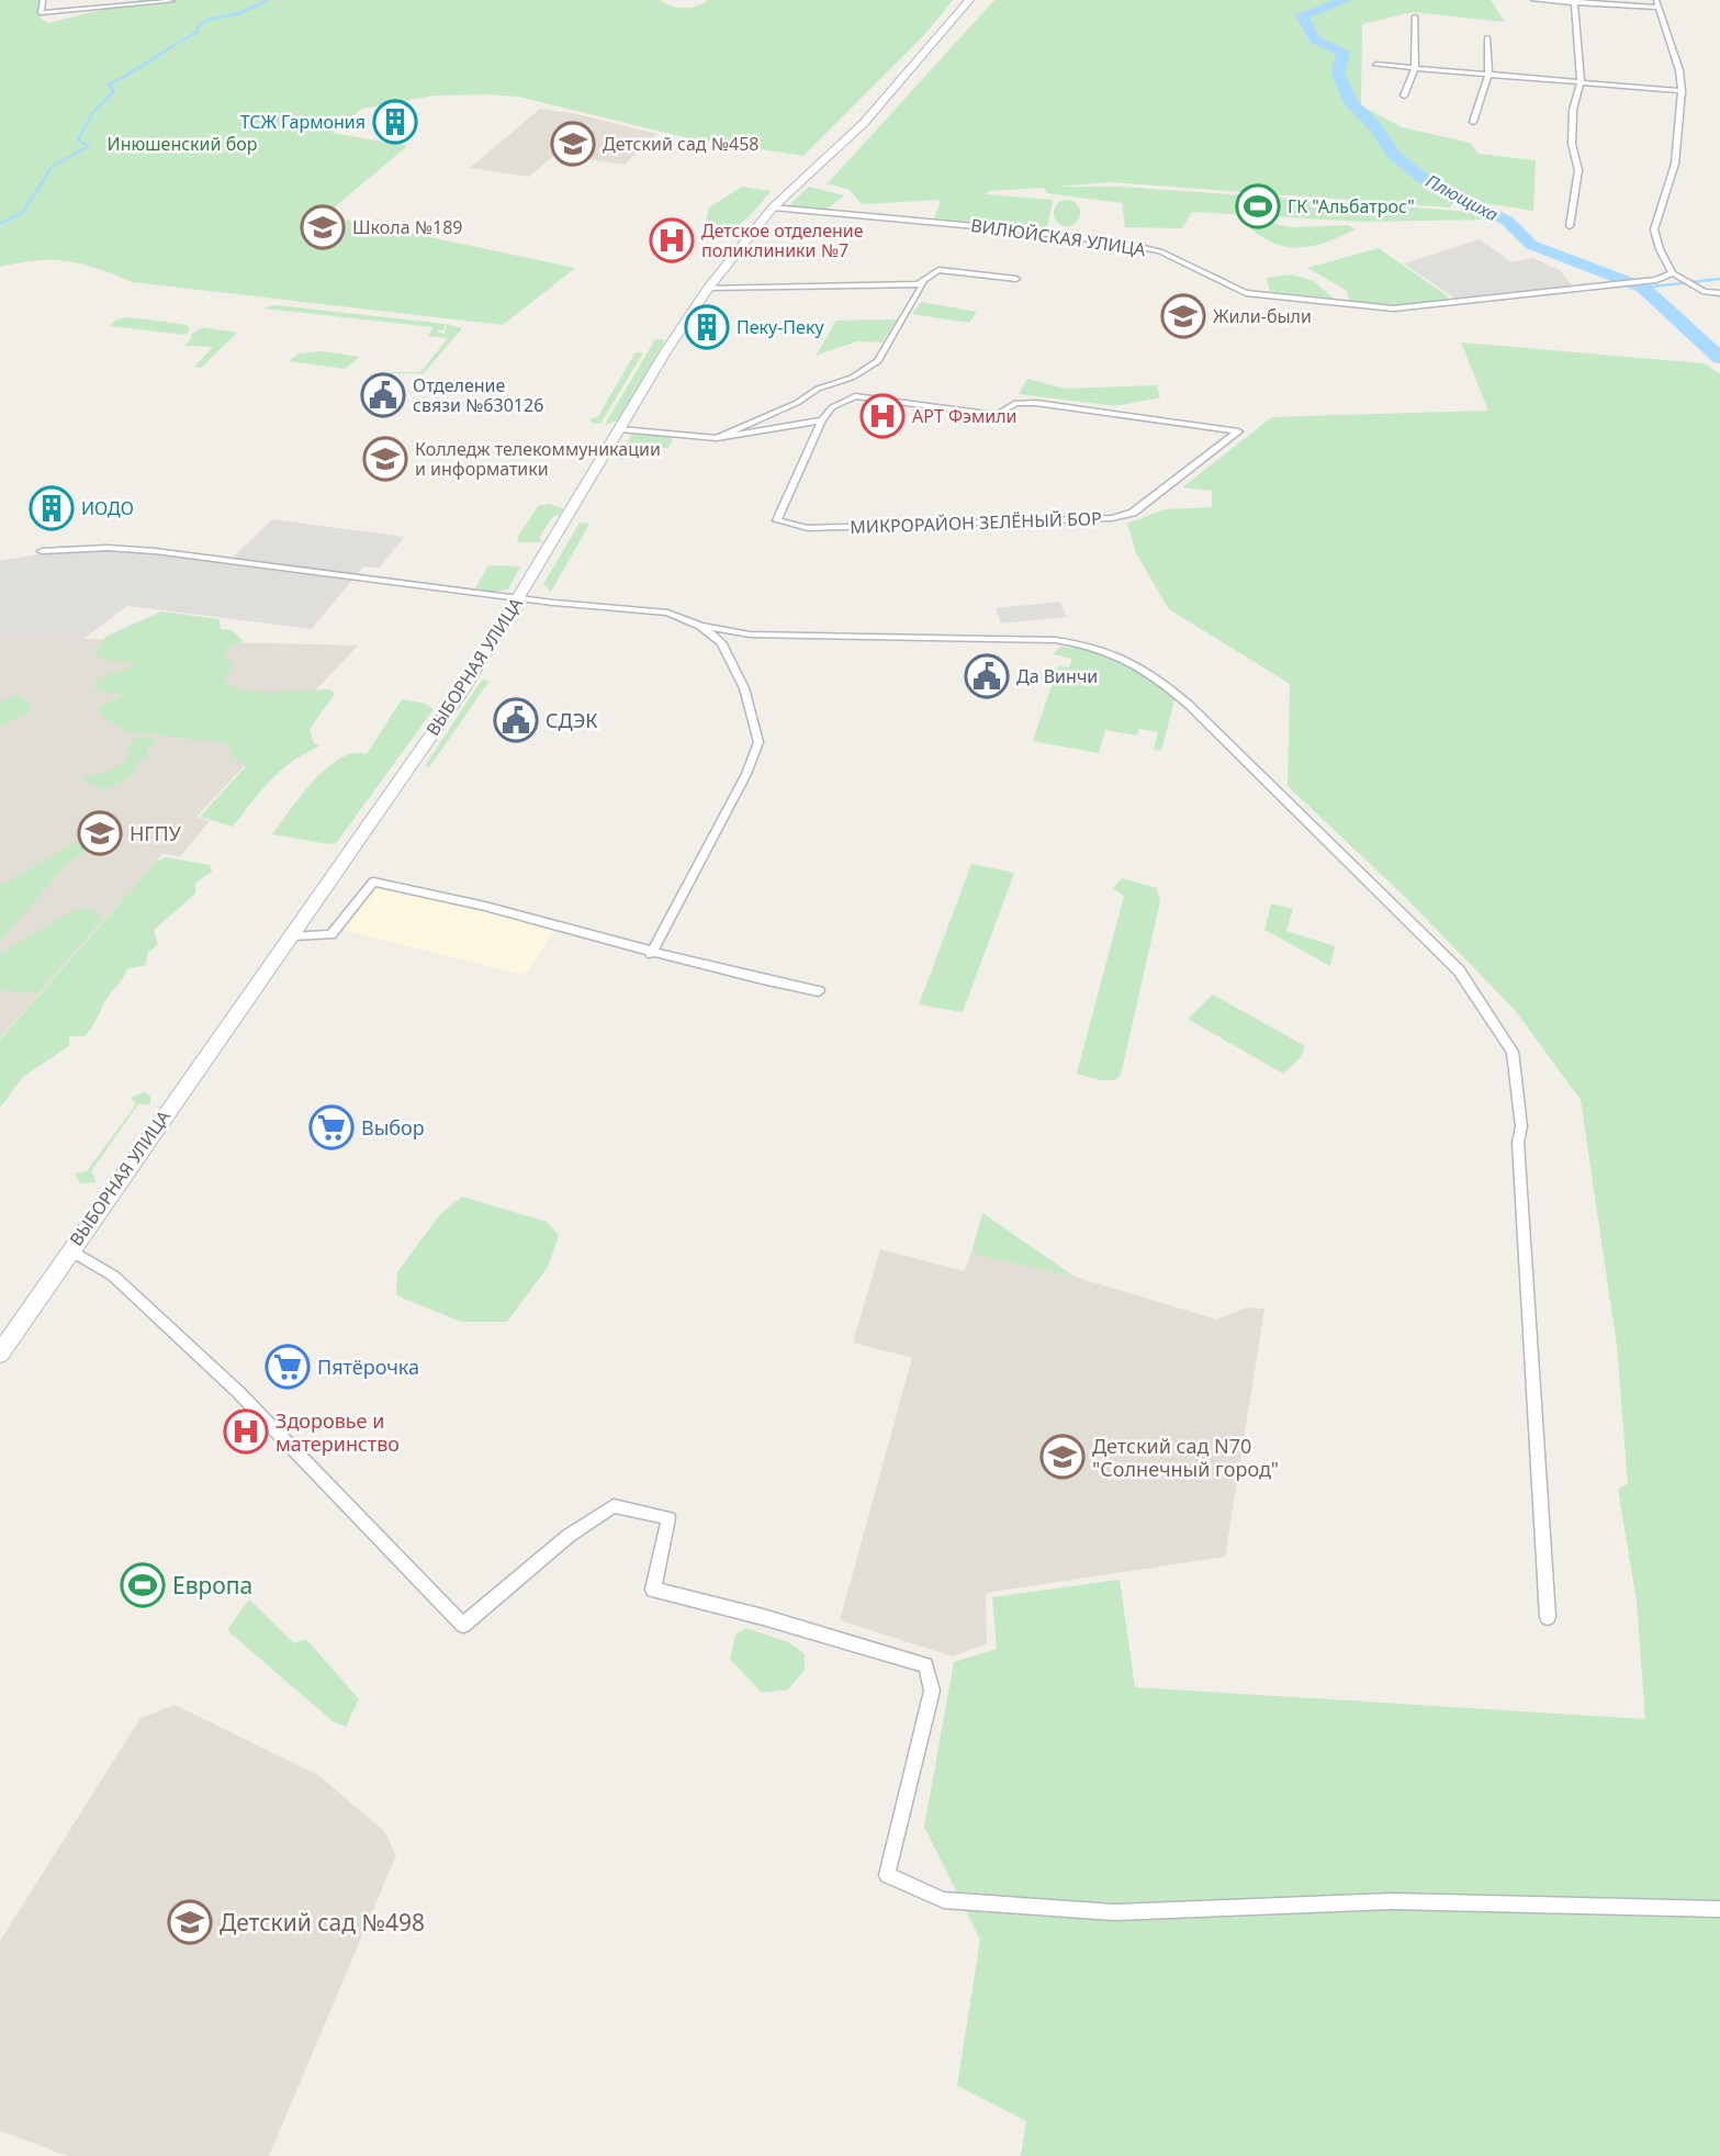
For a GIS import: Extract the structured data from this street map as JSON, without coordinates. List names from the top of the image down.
{
  "streets": {
    "main road": ["ВЫБОРНАЯ УЛИЦА"],
    "street": ["ВИЛЮЙСКАЯ УЛИЦА", "МИКРОРАЙОН ЗЕЛЁНЫЙ БОР"]
  },
  "crossings": [
    ["ВИЛЮЙСКАЯ УЛИЦА", "ВЫБОРНАЯ УЛИЦА"]
  ],
  "water": ["Плющиха"],
  "parks": ["Инюшенский бор"],
  "places": {
    "building": ["ТСЖ Гармония", "Пеку-Пеку", "ИОДО"],
    "school or university": [
      "Детский сад №458",
      "Школа №189",
      "Жили-были",
      "Колледж телекоммуникации и информатики",
      "НГПУ",
      "Детский сад N70 \"Солнечный город\"",
      "Детский сад №498"
    ],
    "sports": ["ГК \"Альбатрос\"", "Европа"],
    "hospital": ["Детское отделение поликлиники №7", "АРТ Фэмили", "Здоровье и материнство"],
    "public building": ["Отделение связи №630126", "Да Винчи", "СДЭК"],
    "supermarket": ["Выбор", "Пятёрочка"]
  }
}
